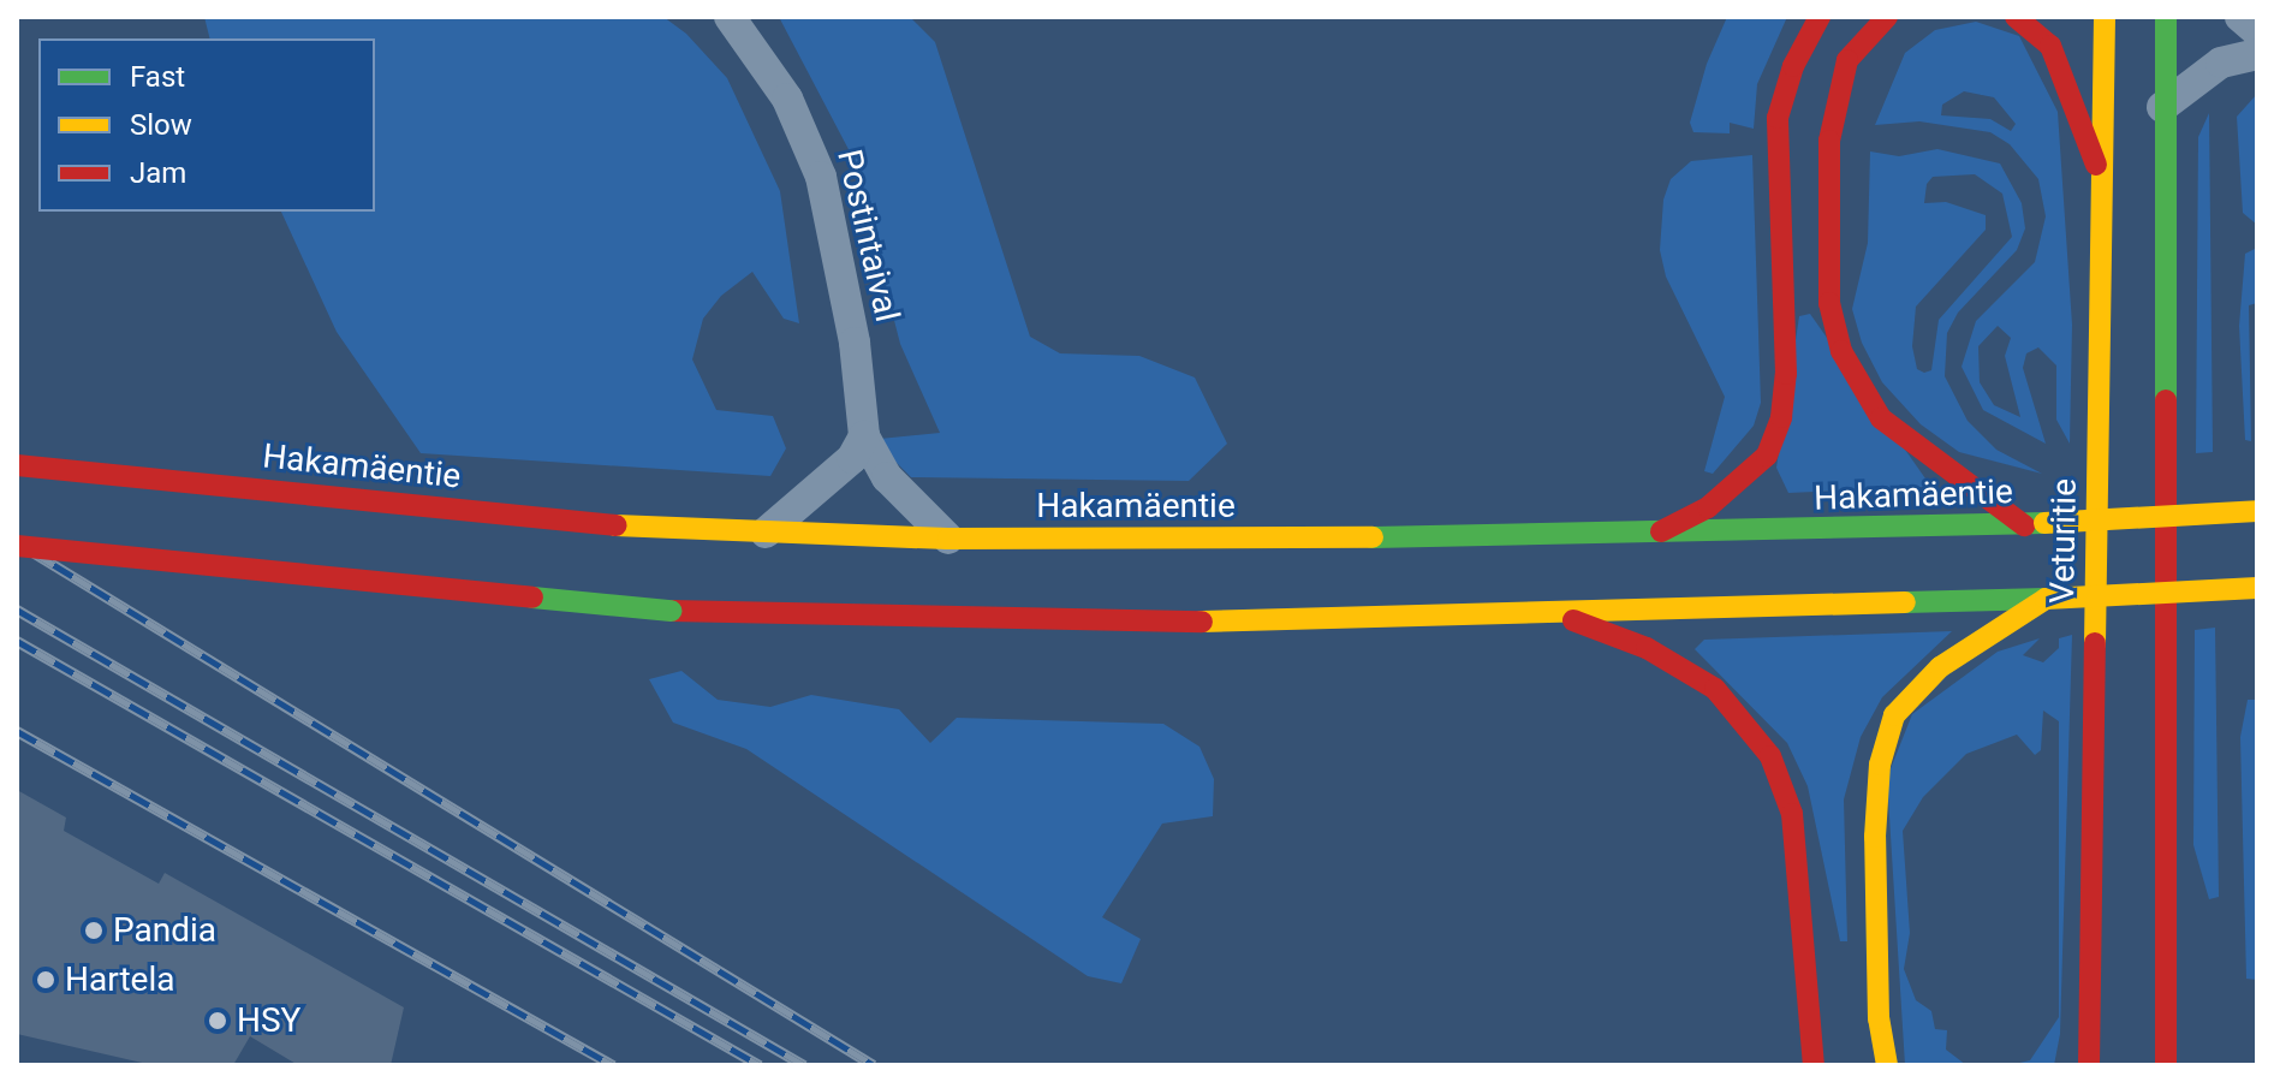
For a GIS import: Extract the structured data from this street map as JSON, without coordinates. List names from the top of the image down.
{
  "streets": {
    "main road": ["Hakamäentie", "Veturitie"],
    "street": ["Postintaival"]
  },
  "places": ["Pandia", "Hartela", "HSY"],
  "legend": ["Fast", "Slow", "Jam"]
}
